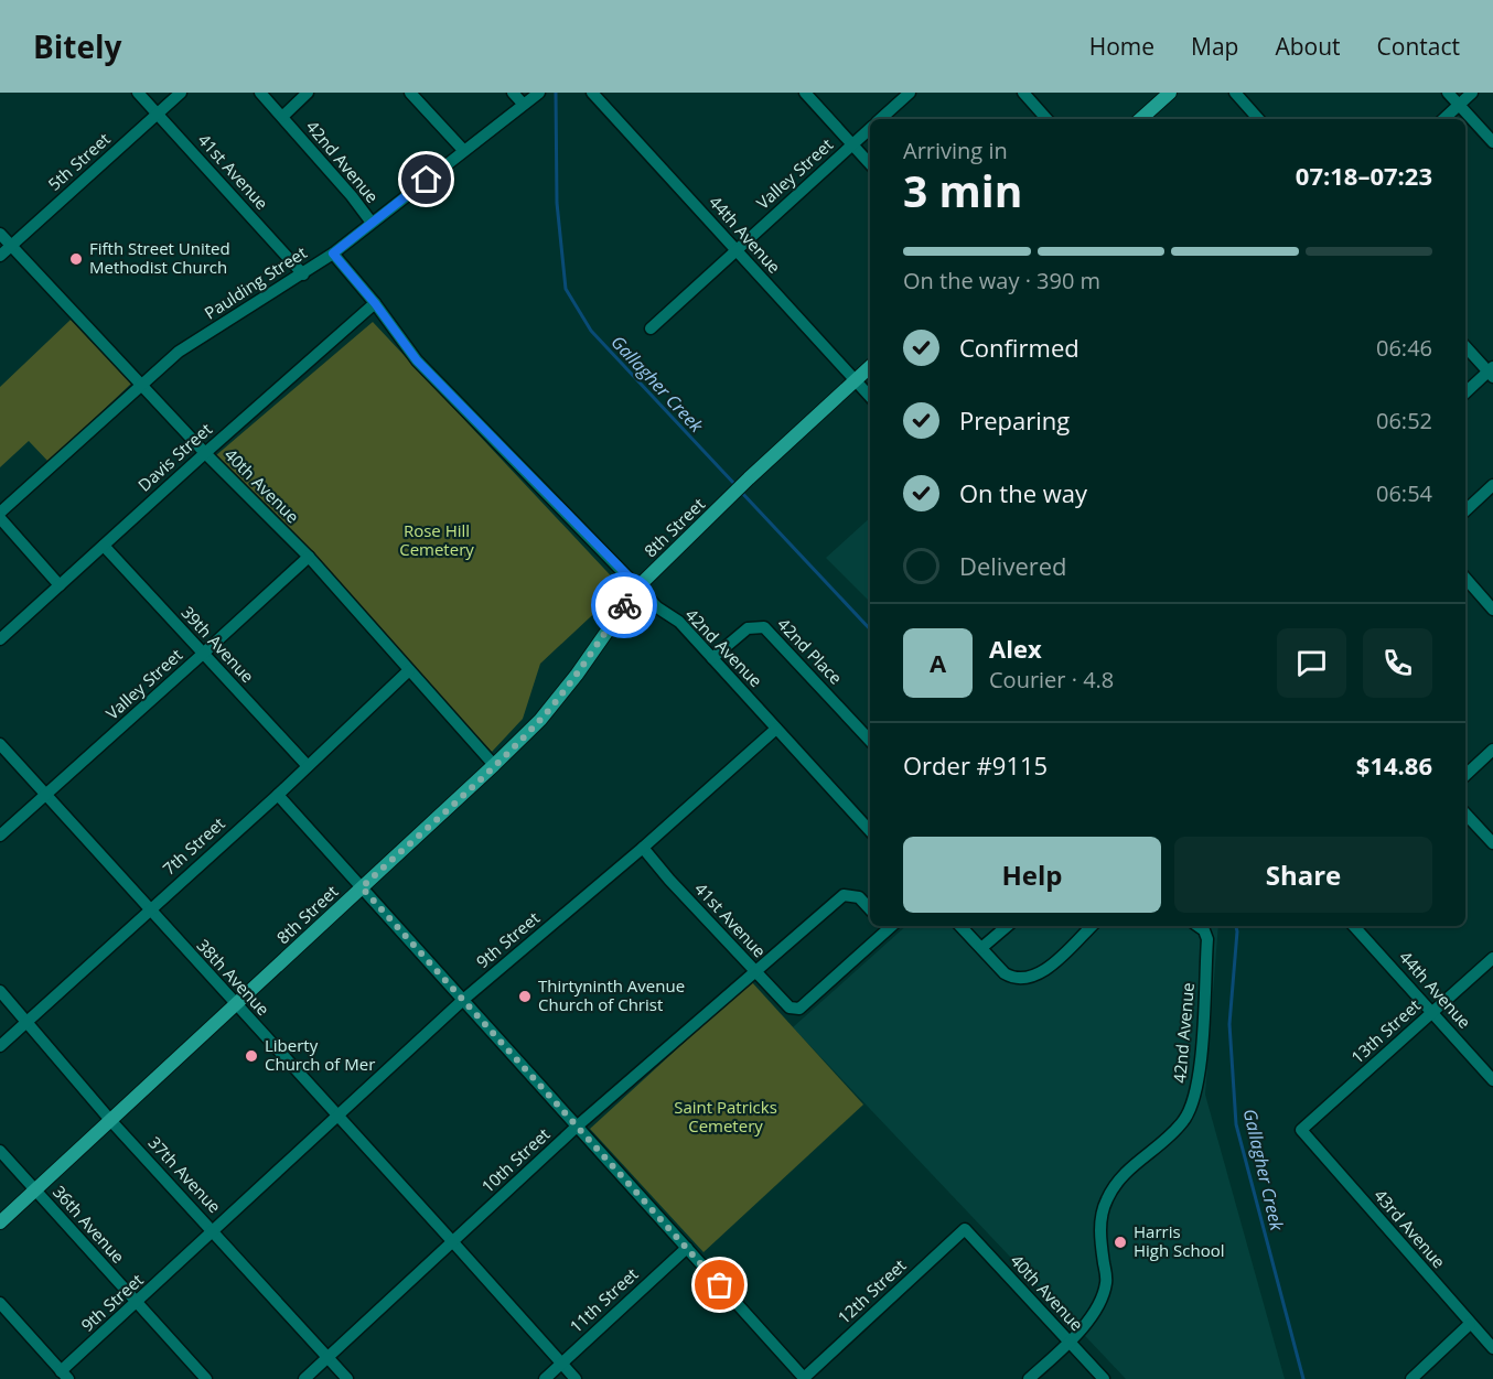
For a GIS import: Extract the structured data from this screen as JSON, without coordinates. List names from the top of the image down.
{
  "streets": {
    "main road": ["8th Street"],
    "street": [
      "5th Street",
      "42nd Avenue",
      "41st Avenue",
      "Valley Street",
      "44th Avenue",
      "Paulding Street",
      "Davis Street",
      "40th Avenue",
      "39th Avenue",
      "42nd Place",
      "7th Street",
      "9th Street",
      "38th Avenue",
      "13th Street",
      "10th Street",
      "37th Avenue",
      "36th Avenue",
      "43rd Avenue",
      "12th Street",
      "11th Street"
    ]
  },
  "crossings": [
    ["5th Street", "41st Avenue"],
    ["5th Street", "40th Avenue"],
    ["42nd Avenue", "Paulding Street"],
    ["42nd Avenue", "Davis Street"],
    ["42nd Avenue", "40th Avenue"],
    ["42nd Avenue", "8th Street"],
    ["42nd Avenue", "42nd Place"],
    ["42nd Avenue", "9th Street"],
    ["41st Avenue", "Paulding Street"],
    ["41st Avenue", "9th Street"],
    ["41st Avenue", "10th Street"],
    ["Valley Street", "44th Avenue"],
    ["Valley Street", "40th Avenue"],
    ["Valley Street", "39th Avenue"],
    ["Valley Street", "38th Avenue"],
    ["44th Avenue", "8th Street"],
    ["44th Avenue", "13th Street"],
    ["Paulding Street", "40th Avenue"],
    ["Davis Street", "40th Avenue"],
    ["Davis Street", "39th Avenue"],
    ["40th Avenue", "8th Street"],
    ["40th Avenue", "7th Street"],
    ["40th Avenue", "12th Street"],
    ["8th Street", "38th Avenue"],
    ["8th Street", "37th Avenue"],
    ["8th Street", "36th Avenue"],
    ["39th Avenue", "7th Street"],
    ["7th Street", "38th Avenue"],
    ["7th Street", "37th Avenue"],
    ["9th Street", "38th Avenue"],
    ["9th Street", "37th Avenue"],
    ["9th Street", "36th Avenue"],
    ["38th Avenue", "10th Street"],
    ["38th Avenue", "11th Street"],
    ["13th Street", "43rd Avenue"],
    ["10th Street", "37th Avenue"]
  ],
  "water": ["Gallagher Creek"],
  "parks": ["Rose Hill Cemetery", "Saint Patricks Cemetery"],
  "places": [
    "Fifth Street United Methodist Church",
    "Thirtyninth Avenue Church of Christ",
    "Liberty Church of Mer",
    "Harris High School"
  ],
  "page": {
    "header": "Bitely",
    "nav": [
      "Home",
      "Map",
      "About",
      "Contact"
    ],
    "heading": ["3 min", "Arriving in", "07:18–07:23"],
    "panel": [
      "Alex",
      "Courier · 4.8",
      "Order #9115",
      "$14.86"
    ],
    "bar": "On the way · 390 m",
    "list": [
      ["Confirmed", "06:46"],
      ["Preparing", "06:52"],
      ["On the way", "06:54"],
      "Delivered"
    ],
    "round": "A",
    "buttons": ["Help", "Share"]
  }
}
